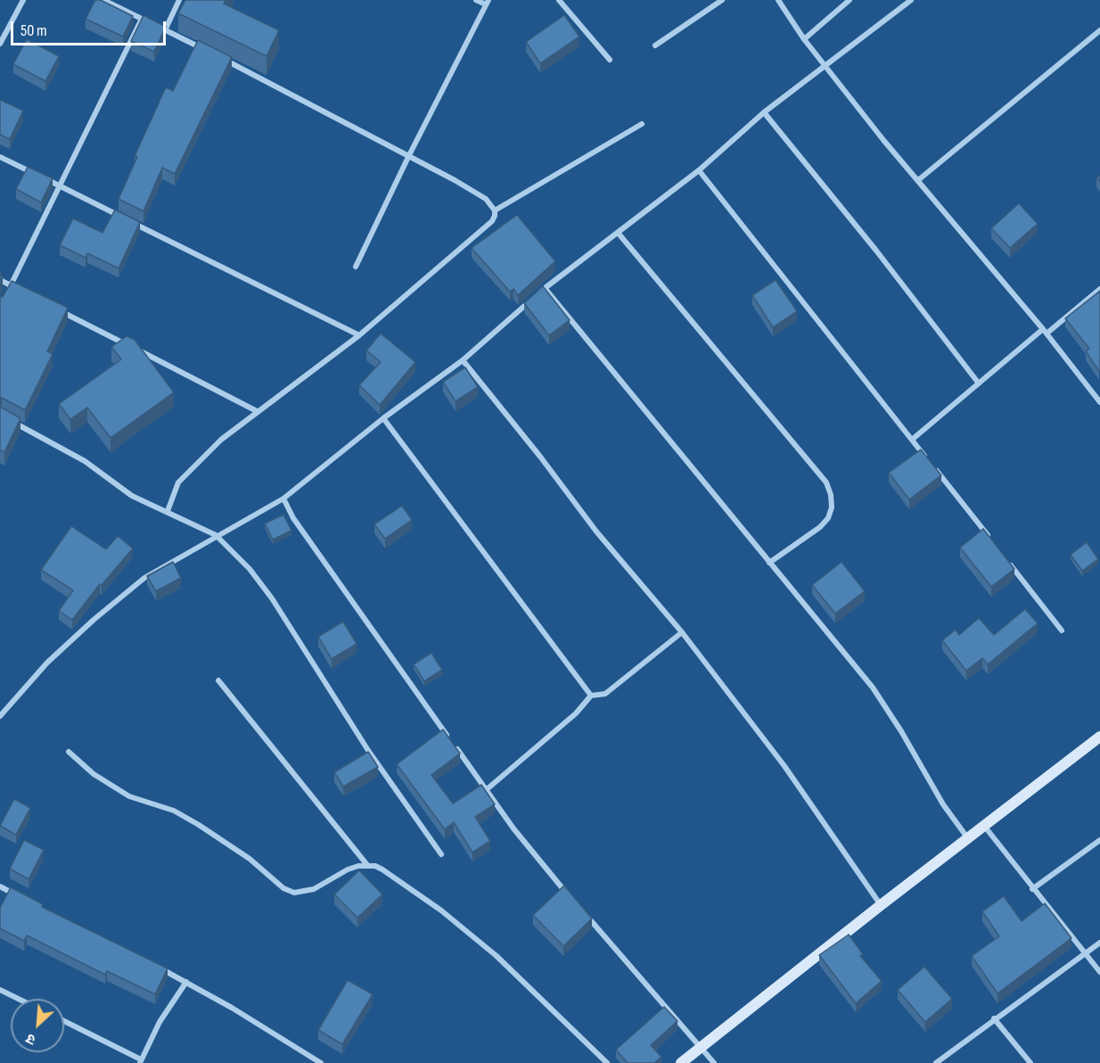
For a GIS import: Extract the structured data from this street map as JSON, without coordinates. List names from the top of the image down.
{
  "scale_bar": "50 m",
  "north": "bottom left"
}
